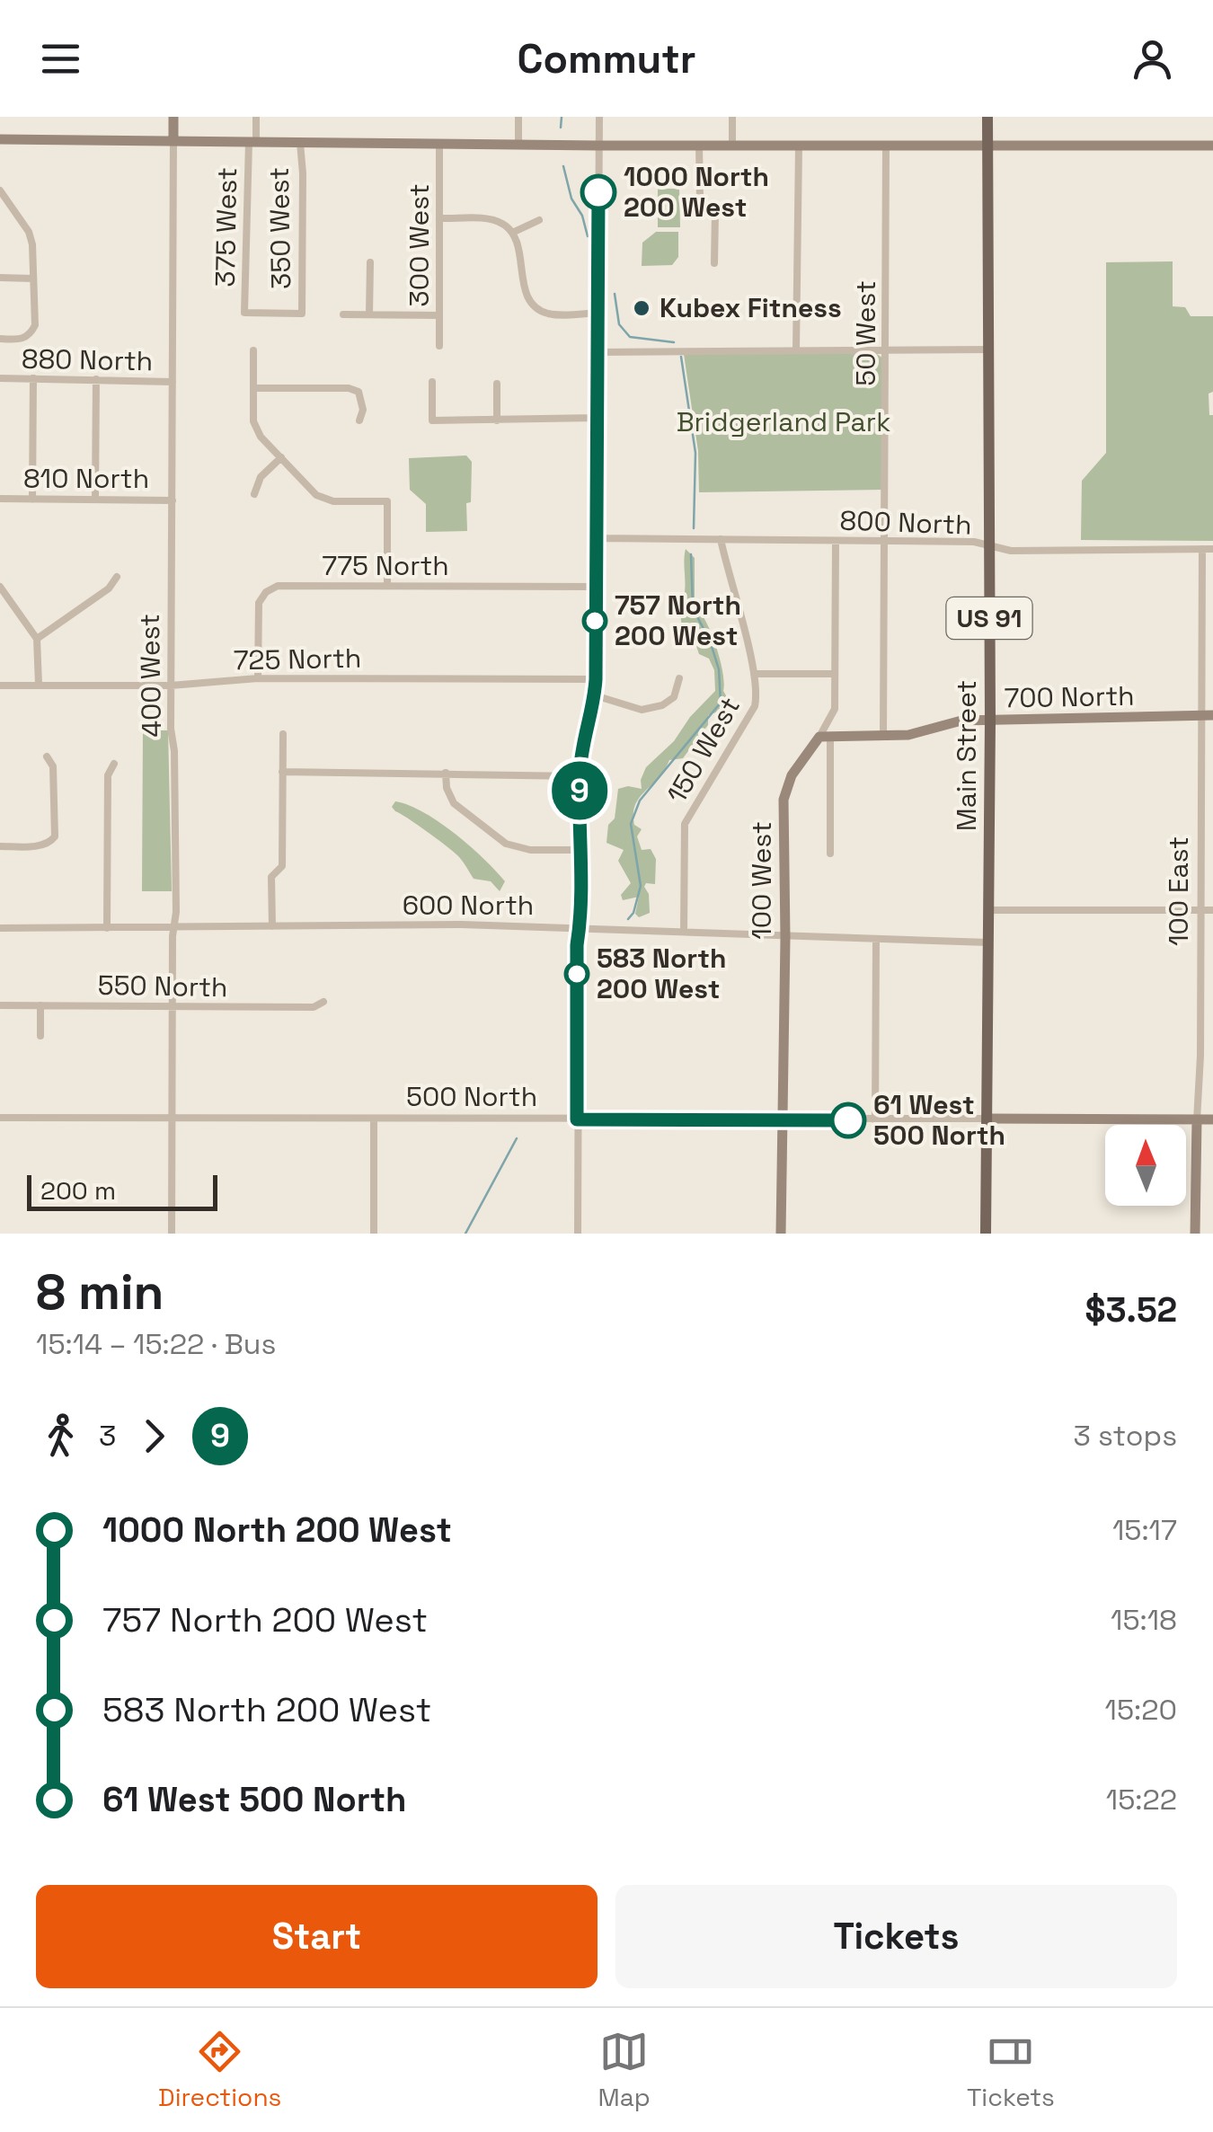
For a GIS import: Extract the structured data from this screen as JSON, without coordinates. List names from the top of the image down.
{
  "streets": {
    "main road": ["US 91", "Main Street"],
    "street": [
      "375 West",
      "350 West",
      "300 West",
      "50 West",
      "880 North",
      "810 North",
      "800 North",
      "775 North",
      "725 North",
      "400 West",
      "700 North",
      "150 West",
      "100 West",
      "100 East",
      "600 North",
      "550 North",
      "500 North"
    ]
  },
  "crossings": [
    ["375 West", "350 West"],
    ["50 West", "800 North"],
    ["50 West", "700 North"],
    ["880 North", "400 West"],
    ["810 North", "400 West"],
    ["800 North", "150 West"],
    ["800 North", "Main Street"],
    ["800 North", "100 West"],
    ["800 North", "100 East"],
    ["775 North", "725 North"],
    ["725 North", "400 West"],
    ["400 West", "600 North"],
    ["400 West", "550 North"],
    ["400 West", "500 North"],
    ["700 North", "Main Street"],
    ["700 North", "100 West"],
    ["700 North", "100 East"],
    ["150 West", "600 North"],
    ["Main Street", "600 North"],
    ["Main Street", "500 North"],
    ["100 West", "600 North"],
    ["100 West", "500 North"],
    ["100 East", "500 North"]
  ],
  "parks": ["Bridgerland Park"],
  "places": [
    "1000 North 200 West",
    "Kubex Fitness",
    "757 North 200 West",
    "583 North 200 West",
    "61 West 500 North"
  ],
  "lines": ["bus line 9"],
  "scale_bar": "200 m",
  "north": "top",
  "page": {
    "header": "Commutr",
    "on_map": "9",
    "scale": "200 m",
    "heading": ["8 min", "15:14 – 15:22 · Bus", "$3.52"],
    "legs": ["3", "9", "3 stops"],
    "list": [
      {
        "name": "1000 North 200 West",
        "value": "15:17"
      },
      {
        "name": "757 North 200 West",
        "value": "15:18"
      },
      {
        "name": "583 North 200 West",
        "value": "15:20"
      },
      {
        "name": "61 West 500 North",
        "value": "15:22"
      }
    ],
    "buttons": ["Start", "Tickets"],
    "tabs": ["Directions", "Map", "Tickets"]
  }
}
